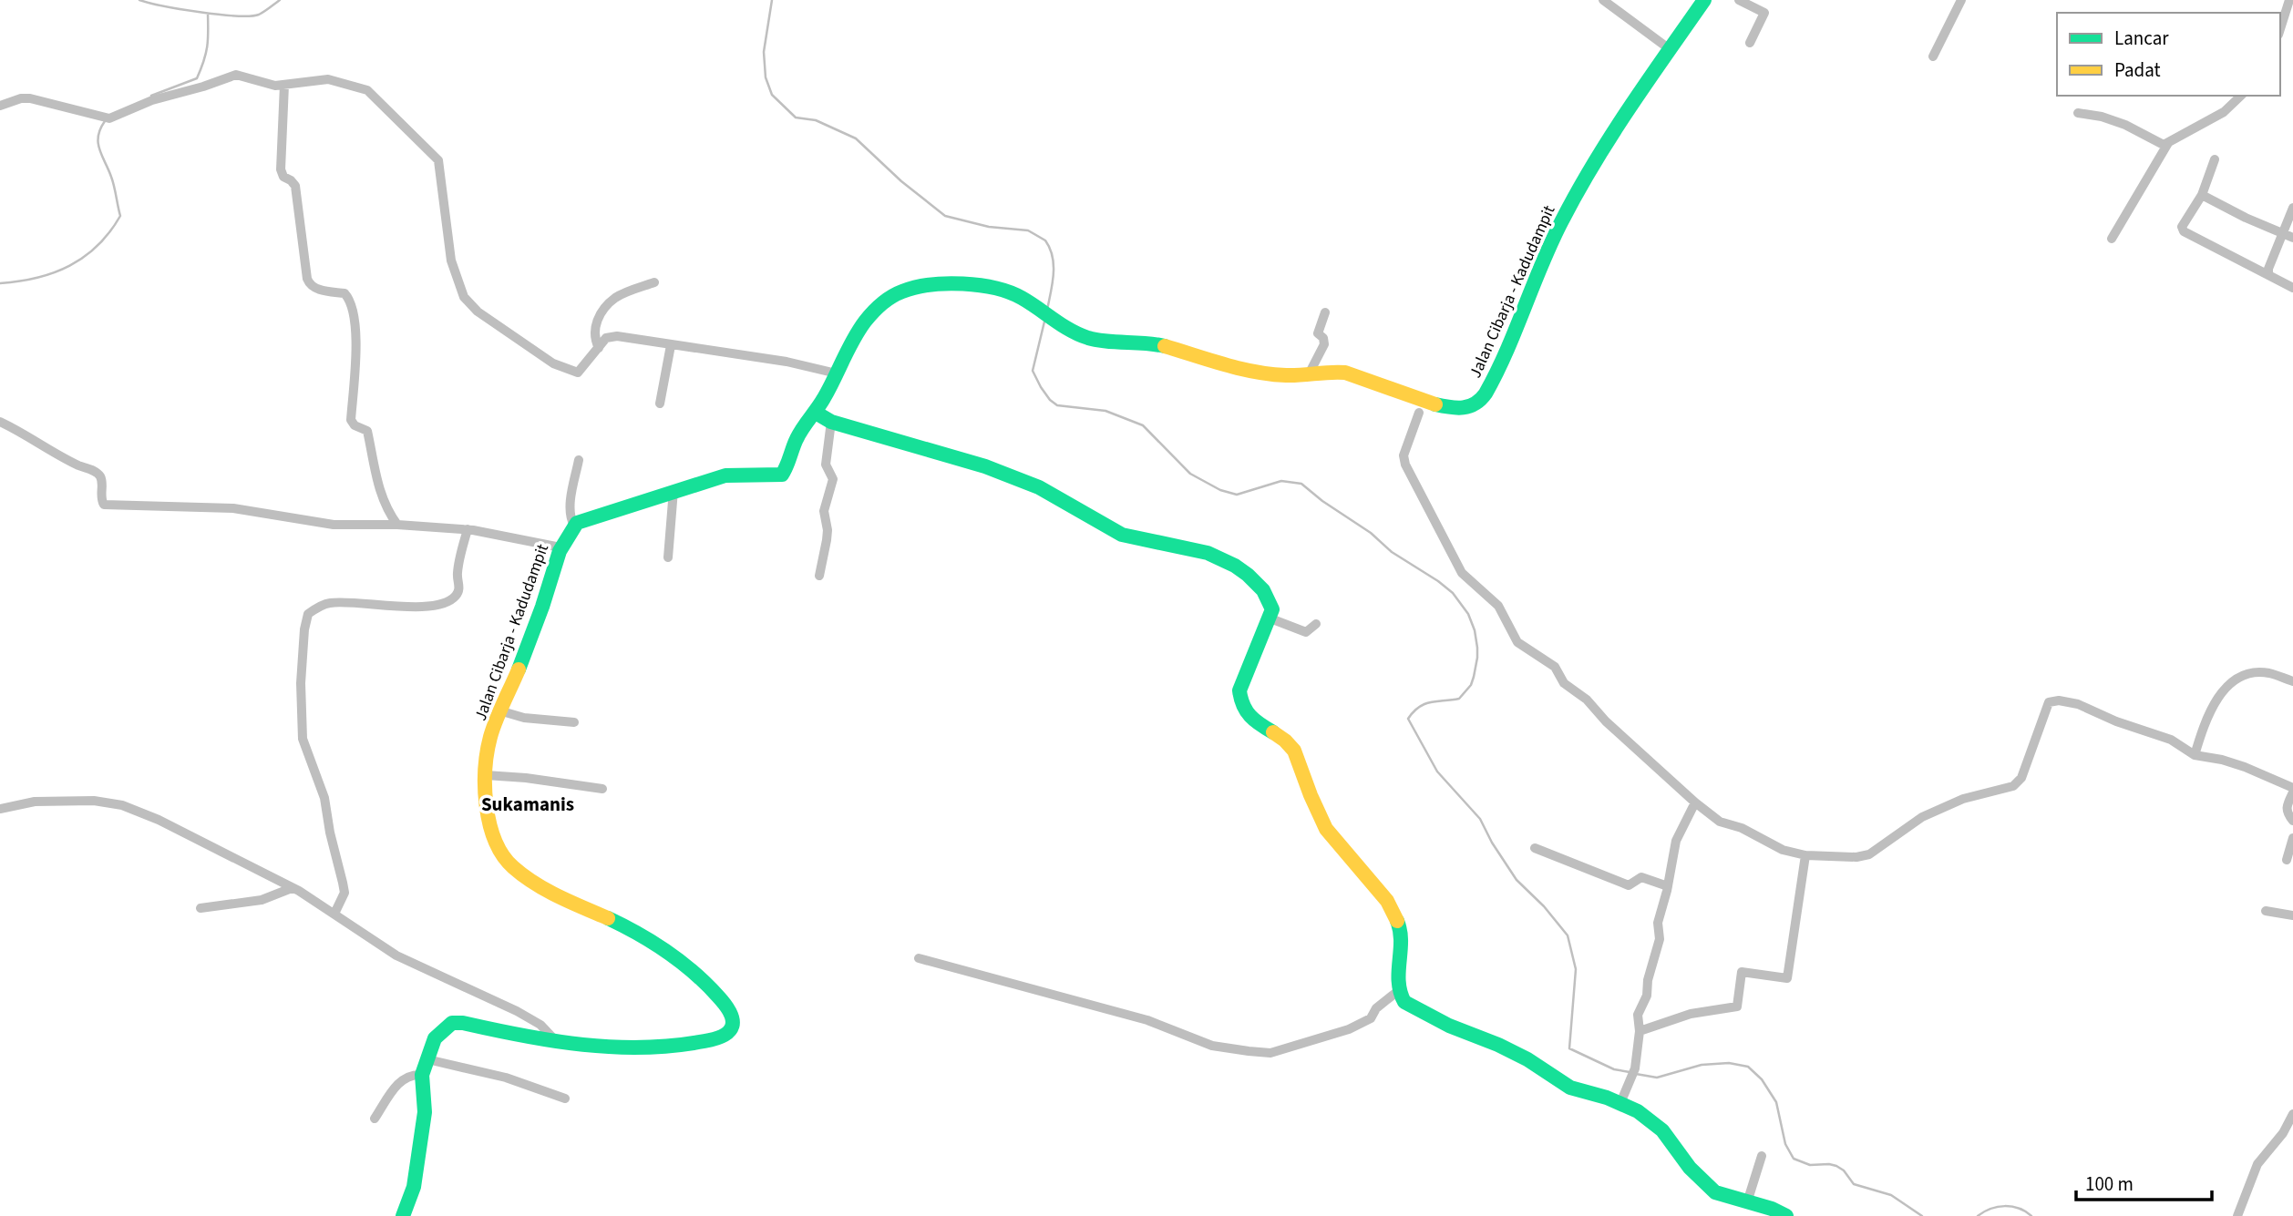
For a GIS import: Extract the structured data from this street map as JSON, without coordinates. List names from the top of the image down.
{
  "streets": {
    "street": ["Jalan Cibarja - Kadudampit"]
  },
  "districts": ["Sukamanis"],
  "legend": ["Lancar", "Padat"],
  "scale_bar": "100 m"
}
